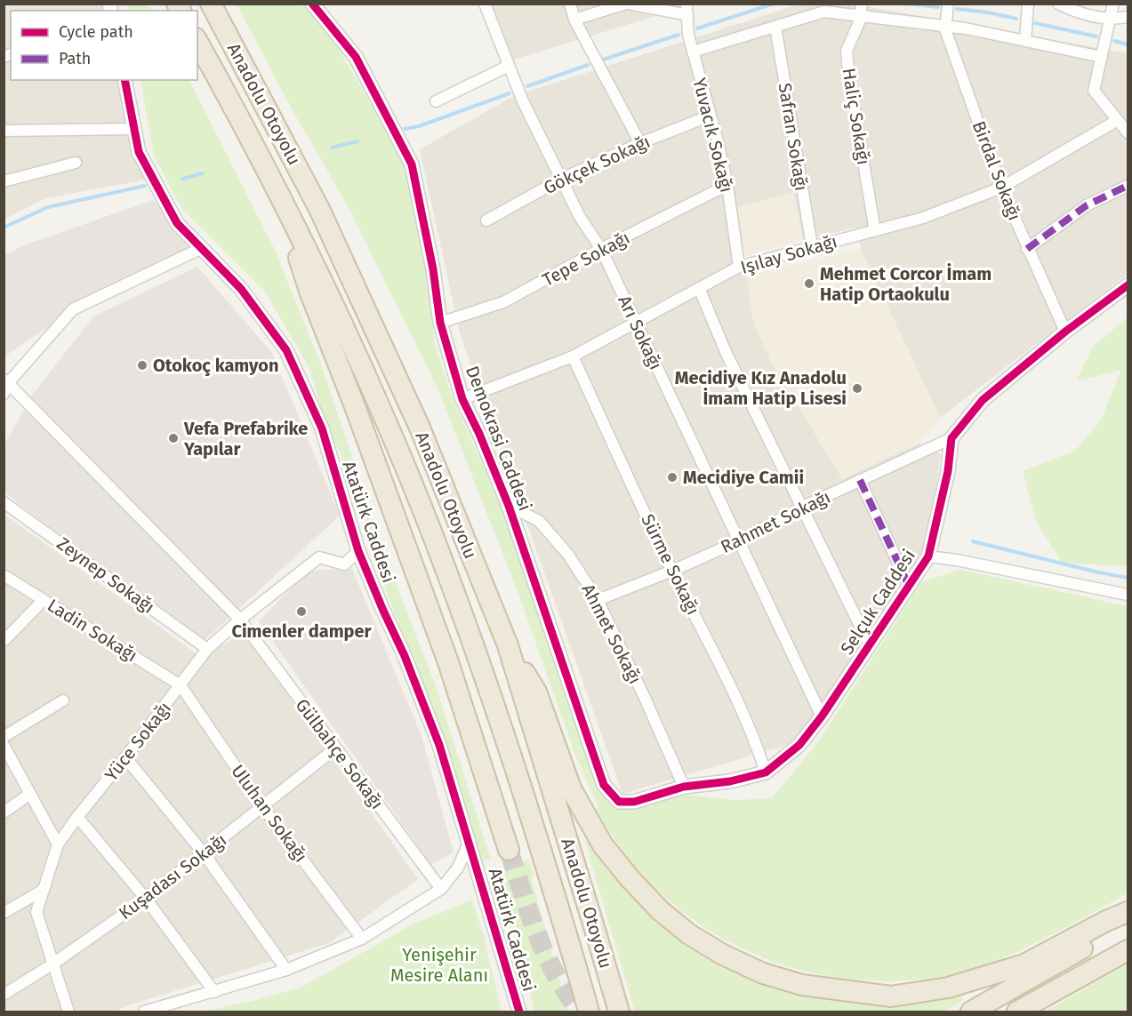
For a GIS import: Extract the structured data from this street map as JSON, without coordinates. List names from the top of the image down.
{
  "streets": {
    "highway": ["Anadolu Otoyolu"],
    "street": [
      "Haliç Sokağı",
      "Yuvacık Sokağı",
      "Safran Sokağı",
      "Gökçek Sokağı",
      "Birdal Sokağı",
      "Işılay Sokağı",
      "Tepe Sokağı",
      "Arı Sokağı",
      "Demokrasi Caddesi",
      "Atatürk Caddesi",
      "Rahmet Sokağı",
      "Sürme Sokağı",
      "Zeynep Sokağı",
      "Selçuk Caddesi",
      "Ladin Sokağı",
      "Ahmet Sokağı",
      "Yüce Sokağı",
      "Gülbahçe Sokağı",
      "Uluhan Sokağı",
      "Kuşadası Sokağı"
    ]
  },
  "crossings": [
    ["Haliç Sokağı", "Işılay Sokağı"],
    ["Yuvacık Sokağı", "Gökçek Sokağı"],
    ["Yuvacık Sokağı", "Işılay Sokağı"],
    ["Yuvacık Sokağı", "Tepe Sokağı"],
    ["Safran Sokağı", "Işılay Sokağı"],
    ["Gökçek Sokağı", "Arı Sokağı"],
    ["Birdal Sokağı", "Işılay Sokağı"],
    ["Işılay Sokağı", "Arı Sokağı"],
    ["Işılay Sokağı", "Demokrasi Caddesi"],
    ["Işılay Sokağı", "Sürme Sokağı"],
    ["Tepe Sokağı", "Arı Sokağı"],
    ["Tepe Sokağı", "Demokrasi Caddesi"],
    ["Arı Sokağı", "Rahmet Sokağı"],
    ["Arı Sokağı", "Selçuk Caddesi"],
    ["Demokrasi Caddesi", "Selçuk Caddesi"],
    ["Demokrasi Caddesi", "Ahmet Sokağı"],
    ["Atatürk Caddesi", "Yüce Sokağı"],
    ["Rahmet Sokağı", "Sürme Sokağı"],
    ["Rahmet Sokağı", "Selçuk Caddesi"],
    ["Rahmet Sokağı", "Ahmet Sokağı"],
    ["Sürme Sokağı", "Selçuk Caddesi"],
    ["Zeynep Sokağı", "Yüce Sokağı"],
    ["Selçuk Caddesi", "Ahmet Sokağı"],
    ["Ladin Sokağı", "Yüce Sokağı"],
    ["Ladin Sokağı", "Uluhan Sokağı"],
    ["Yüce Sokağı", "Gülbahçe Sokağı"],
    ["Yüce Sokağı", "Uluhan Sokağı"],
    ["Yüce Sokağı", "Kuşadası Sokağı"],
    ["Gülbahçe Sokağı", "Kuşadası Sokağı"],
    ["Uluhan Sokağı", "Kuşadası Sokağı"]
  ],
  "parks": ["Yenişehir Mesire Alanı"],
  "places": [
    "Mehmet Corcor İmam Hatip Ortaokulu",
    "Otokoç kamyon",
    "Mecidiye Kız Anadolu İmam Hatip Lisesi",
    "Vefa Prefabrike Yapılar",
    "Mecidiye Camii",
    "Cimenler damper"
  ],
  "legend": ["Cycle path", "Path"]
}
